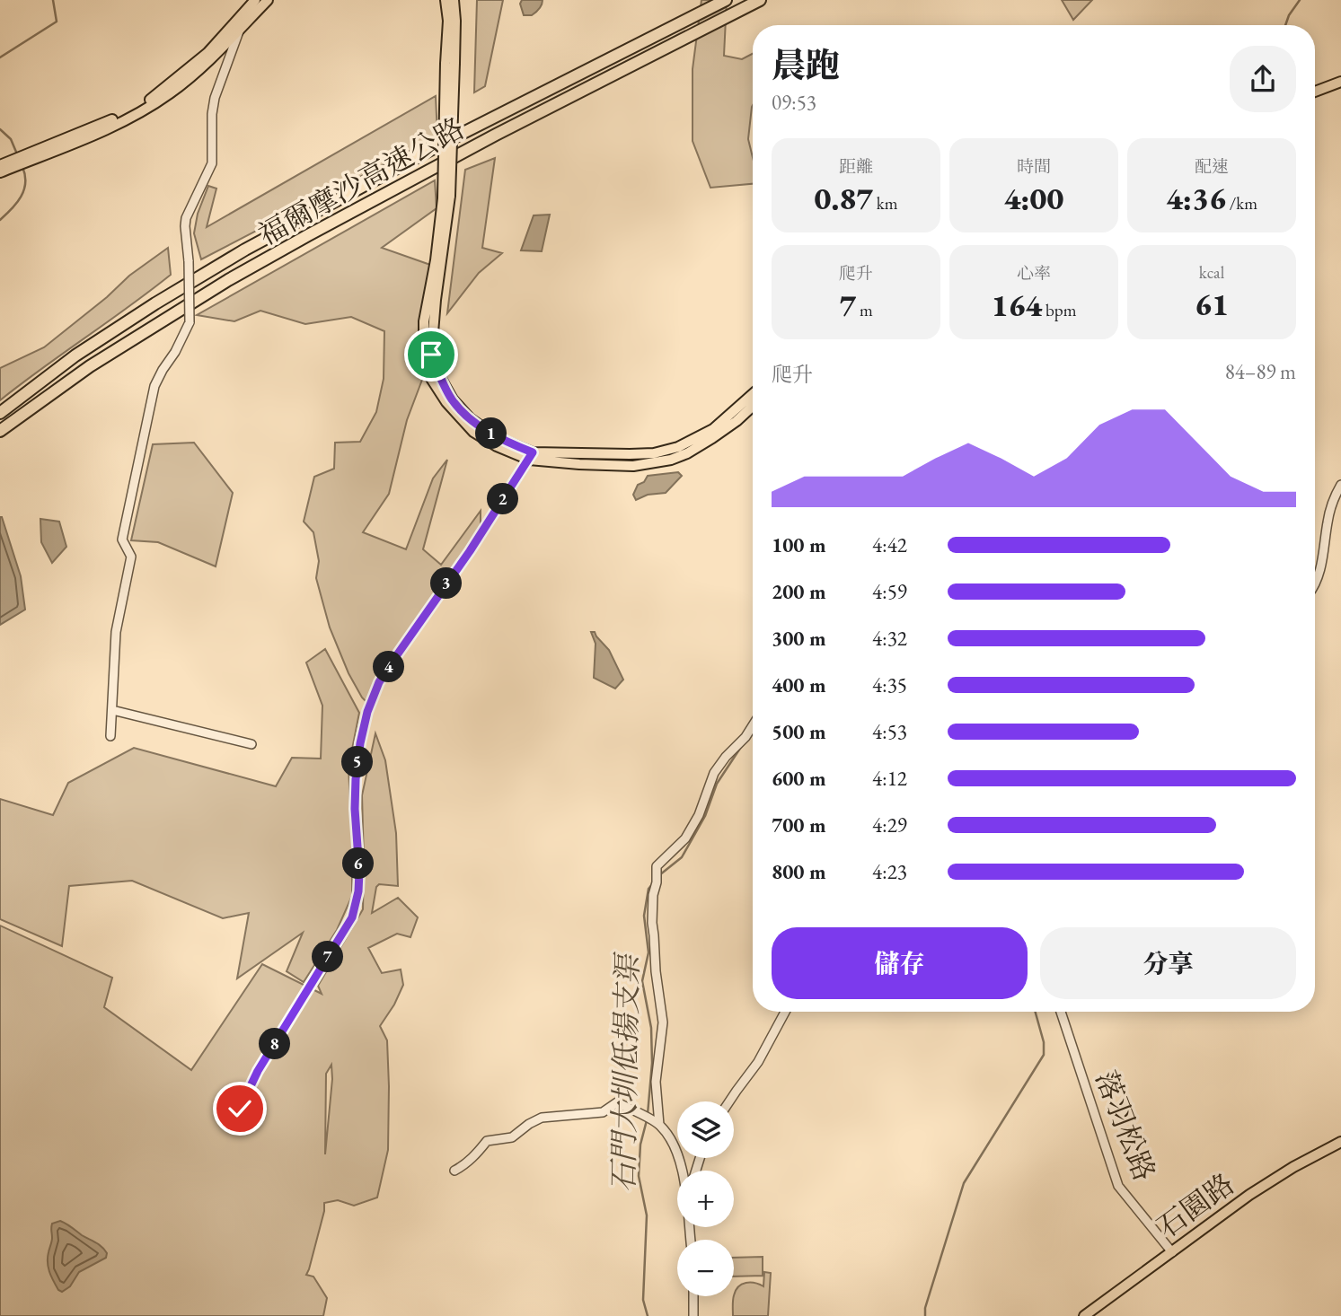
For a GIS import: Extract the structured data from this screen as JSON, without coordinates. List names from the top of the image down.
{
  "streets": {
    "highway": ["福爾摩沙高速公路"],
    "main road": ["石園路"],
    "street": ["落羽松路"]
  },
  "crossings": [
    ["落羽松路", "石園路"]
  ],
  "water": ["石門大圳低揚支渠"],
  "page": {
    "heading": ["晨跑", "09:53"],
    "stats": [
      ["距離", "0.87 km"],
      ["時間", "4:00"],
      ["配速", "4:36 /km"],
      ["爬升", "7 m"],
      ["心率", "164 bpm"],
      ["kcal", "61"]
    ],
    "chart": ["爬升", "84–89 m"],
    "pins": [
      "1",
      "2",
      "3",
      "4",
      "5",
      "6",
      "7",
      "8"
    ],
    "list": [
      {
        "name": "100 m",
        "note": "4:42"
      },
      {
        "name": "200 m",
        "note": "4:59"
      },
      {
        "name": "300 m",
        "note": "4:32"
      },
      {
        "name": "400 m",
        "note": "4:35"
      },
      {
        "name": "500 m",
        "note": "4:53"
      },
      {
        "name": "600 m",
        "note": "4:12"
      },
      {
        "name": "700 m",
        "note": "4:29"
      },
      {
        "name": "800 m",
        "note": "4:23"
      }
    ],
    "buttons": ["儲存", "分享"],
    "map_buttons": ["+", "−"]
  }
}
